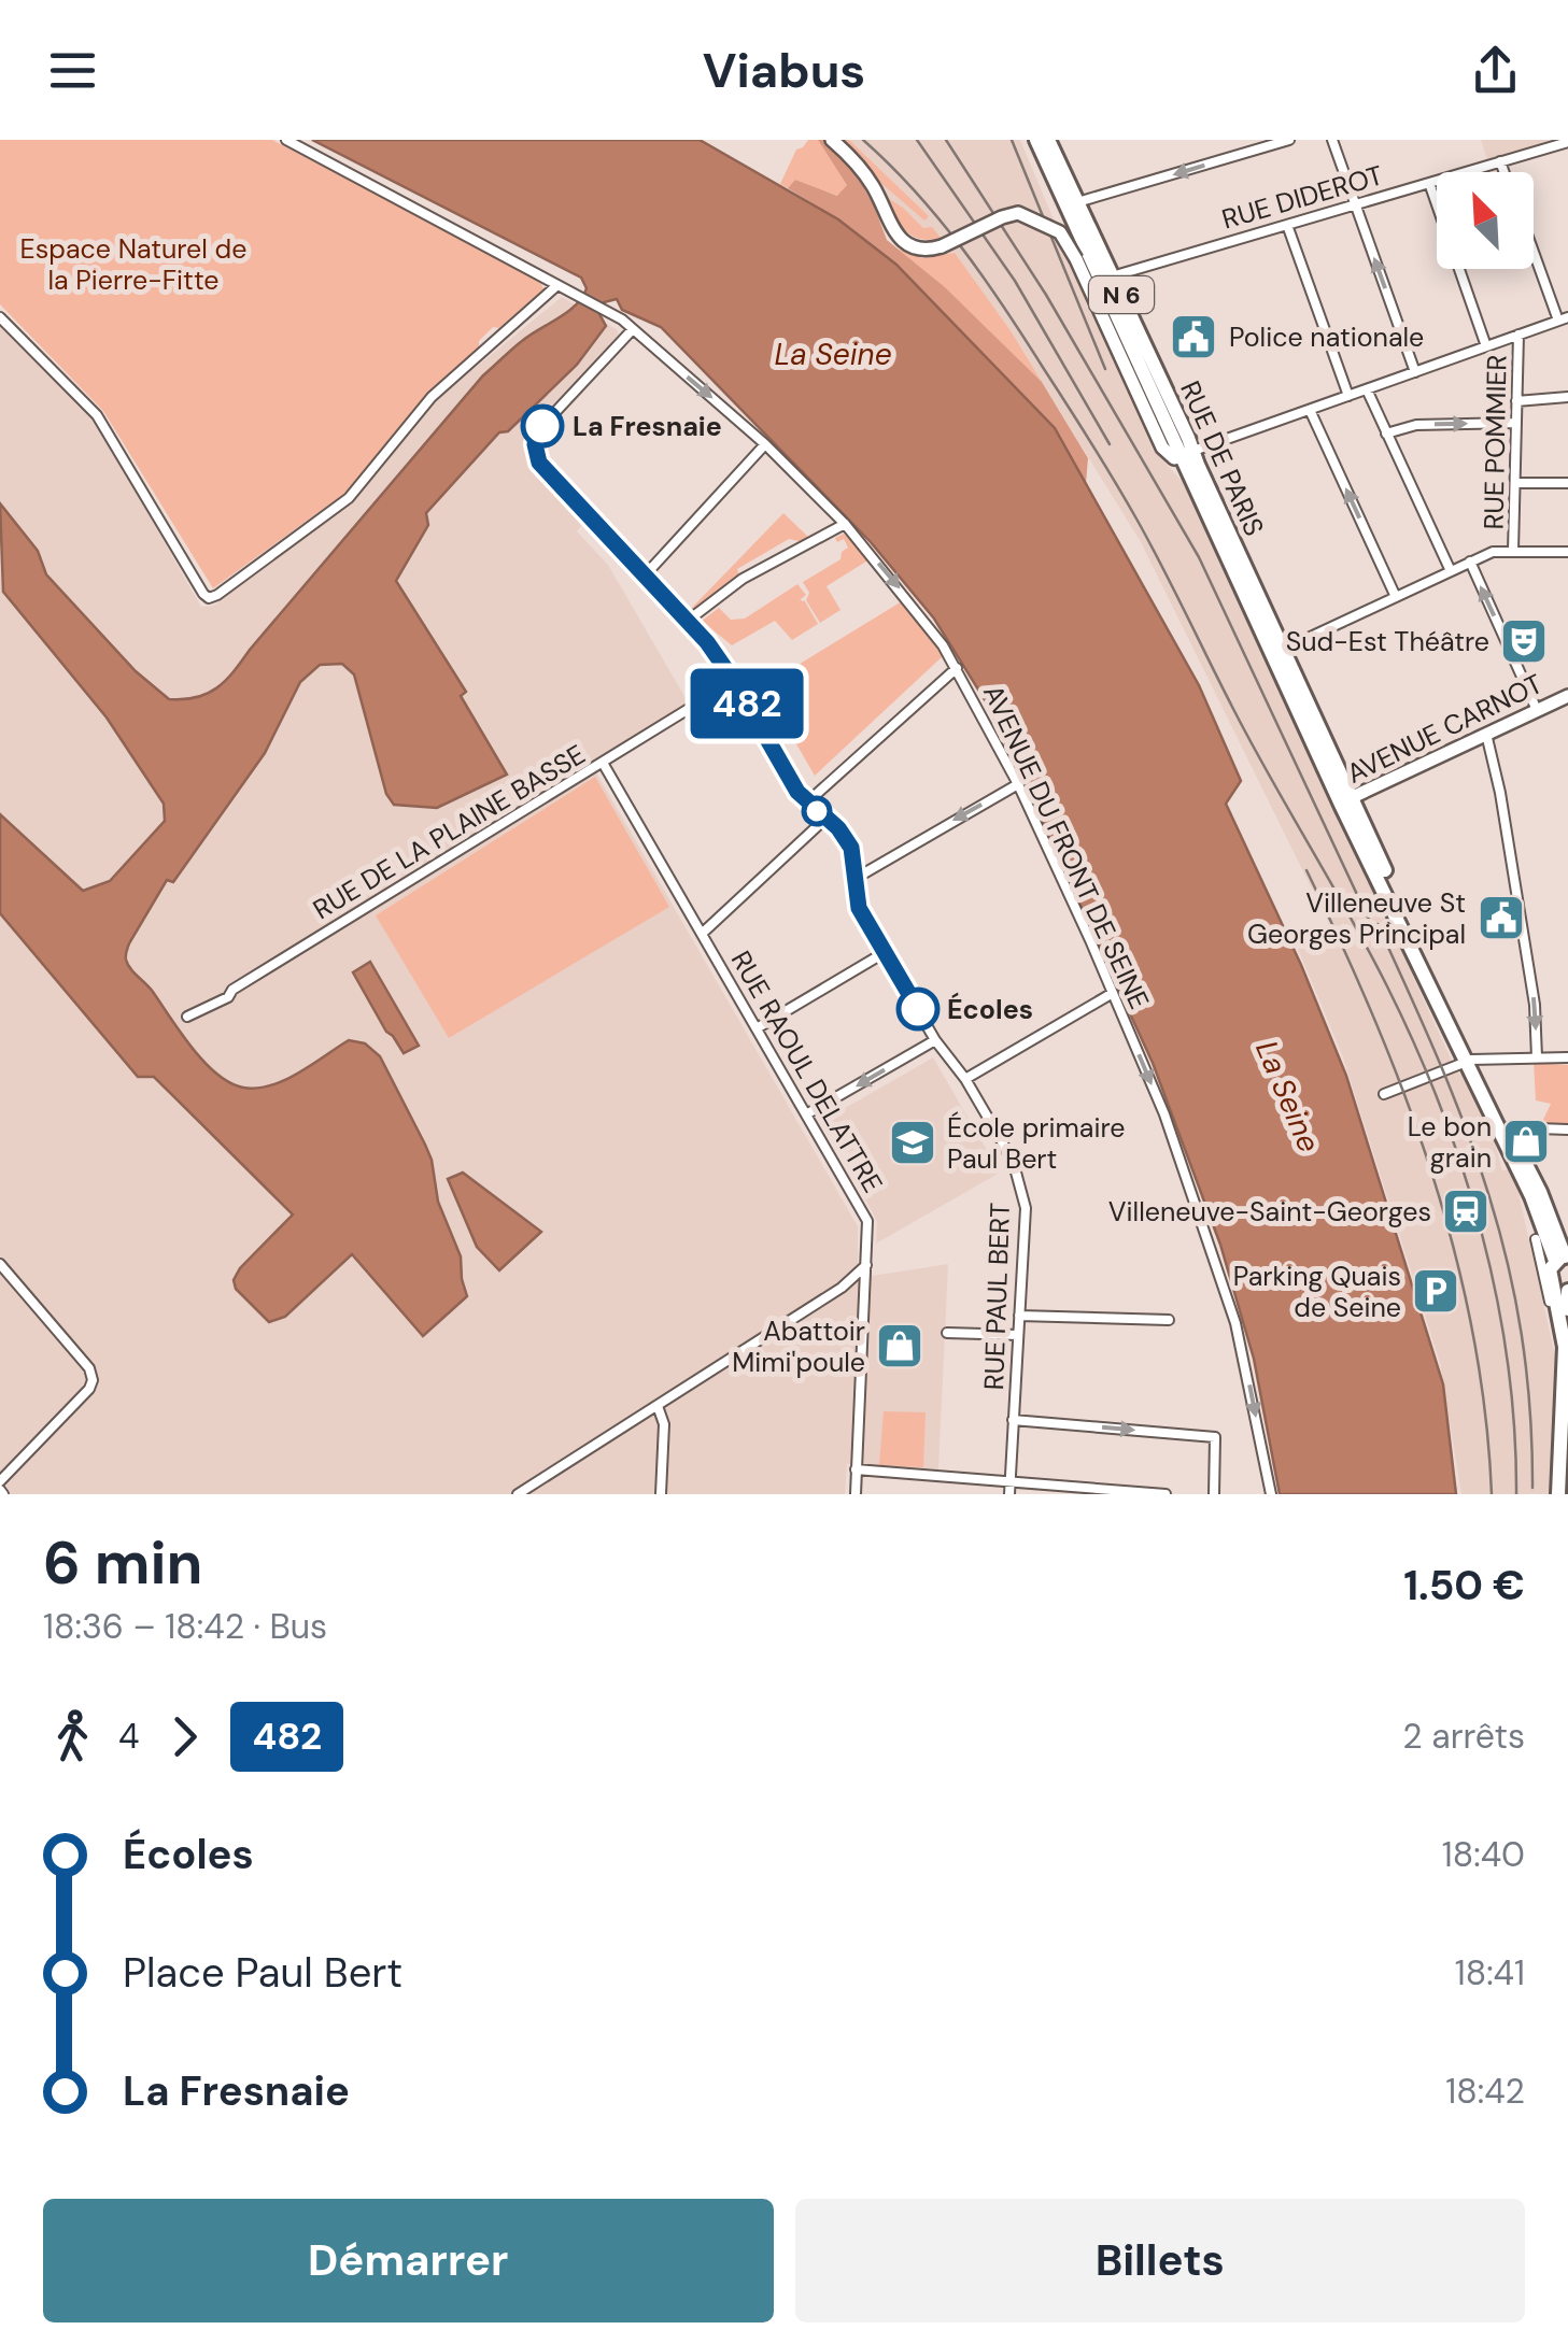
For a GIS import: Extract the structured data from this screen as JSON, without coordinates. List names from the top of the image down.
{
  "streets": {
    "main road": ["N 6", "RUE DE PARIS", "AVENUE CARNOT"],
    "street": [
      "RUE DIDEROT",
      "RUE POMMIER",
      "RUE DE LA PLAINE BASSE",
      "AVENUE DU FRONT DE SEINE",
      "RUE RAOUL DELATTRE",
      "RUE PAUL BERT"
    ]
  },
  "crossings": [
    ["RUE DIDEROT", "RUE DE PARIS"],
    ["N 6", "RUE DE PARIS"],
    ["N 6", "AVENUE CARNOT"],
    ["RUE DE PARIS", "AVENUE CARNOT"],
    ["RUE DE LA PLAINE BASSE", "RUE RAOUL DELATTRE"],
    ["RUE DE LA PLAINE BASSE", "RUE PAUL BERT"],
    ["AVENUE DU FRONT DE SEINE", "RUE PAUL BERT"]
  ],
  "one_way": ["AVENUE DU FRONT DE SEINE"],
  "water": ["La Seine"],
  "parks": ["Espace Naturel de la Pierre-Fitte"],
  "places": {
    "public building": ["Police nationale", "Villeneuve St Georges Principal"],
    "other": ["La Fresnaie", "Écoles"],
    "theatre": ["Sud-Est Théâtre"],
    "shop": ["Le bon grain", "Abattoir Mimi'poule"],
    "school or university": ["École primaire Paul Bert"],
    "station": ["Villeneuve-Saint-Georges"],
    "parking": ["Parking Quais de Seine"]
  },
  "lines": ["bus line 482"],
  "north": "top left",
  "page": {
    "header": "Viabus",
    "on_map": "482",
    "heading": ["6 min", "18:36 – 18:42 · Bus", "1.50 €"],
    "legs": ["4", "482", "2 arrêts"],
    "list": [
      {
        "name": "Écoles",
        "value": "18:40"
      },
      {
        "name": "Place Paul Bert",
        "value": "18:41"
      },
      {
        "name": "La Fresnaie",
        "value": "18:42"
      }
    ],
    "buttons": ["Démarrer", "Billets"]
  }
}
